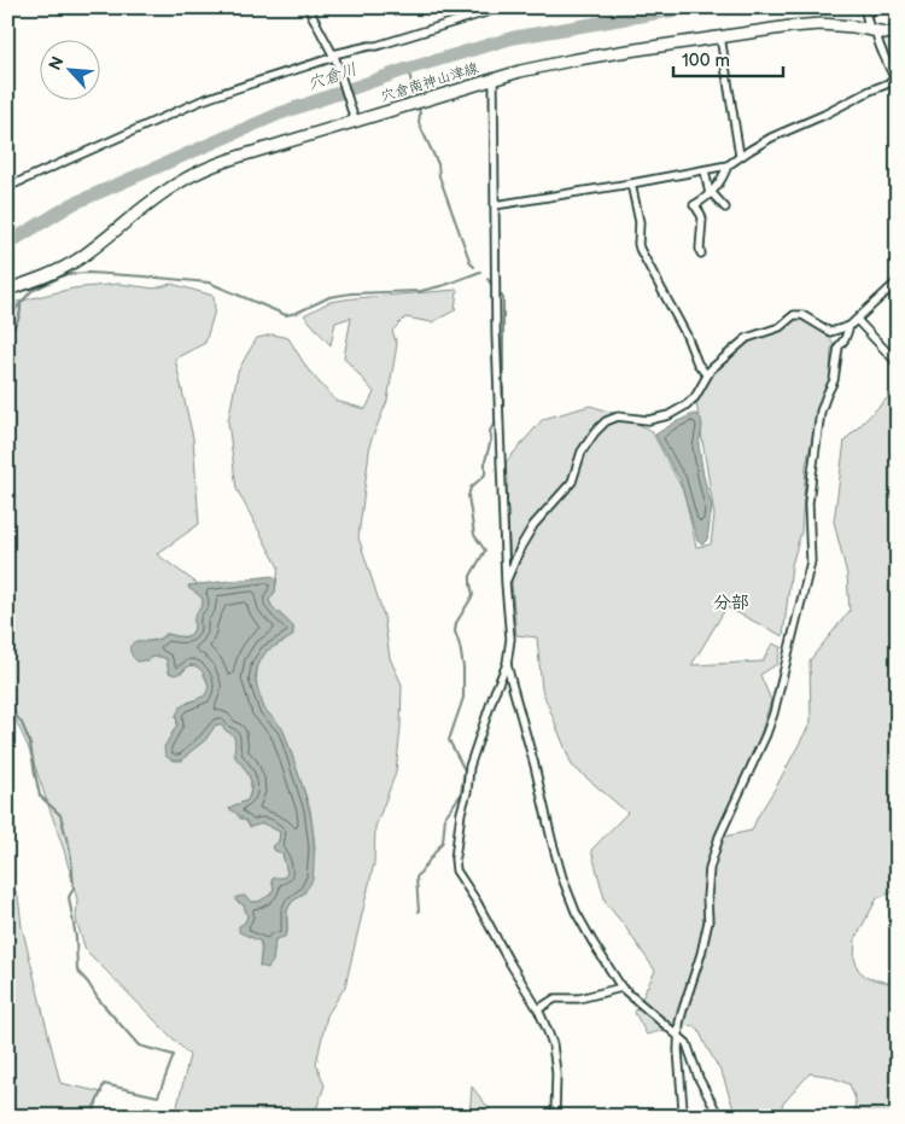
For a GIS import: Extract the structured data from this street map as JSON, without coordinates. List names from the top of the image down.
{
  "streets": {
    "main road": ["穴倉南神山津線"]
  },
  "districts": ["分部"],
  "water": ["穴倉川"],
  "scale_bar": "100 m",
  "north": "top left"
}
